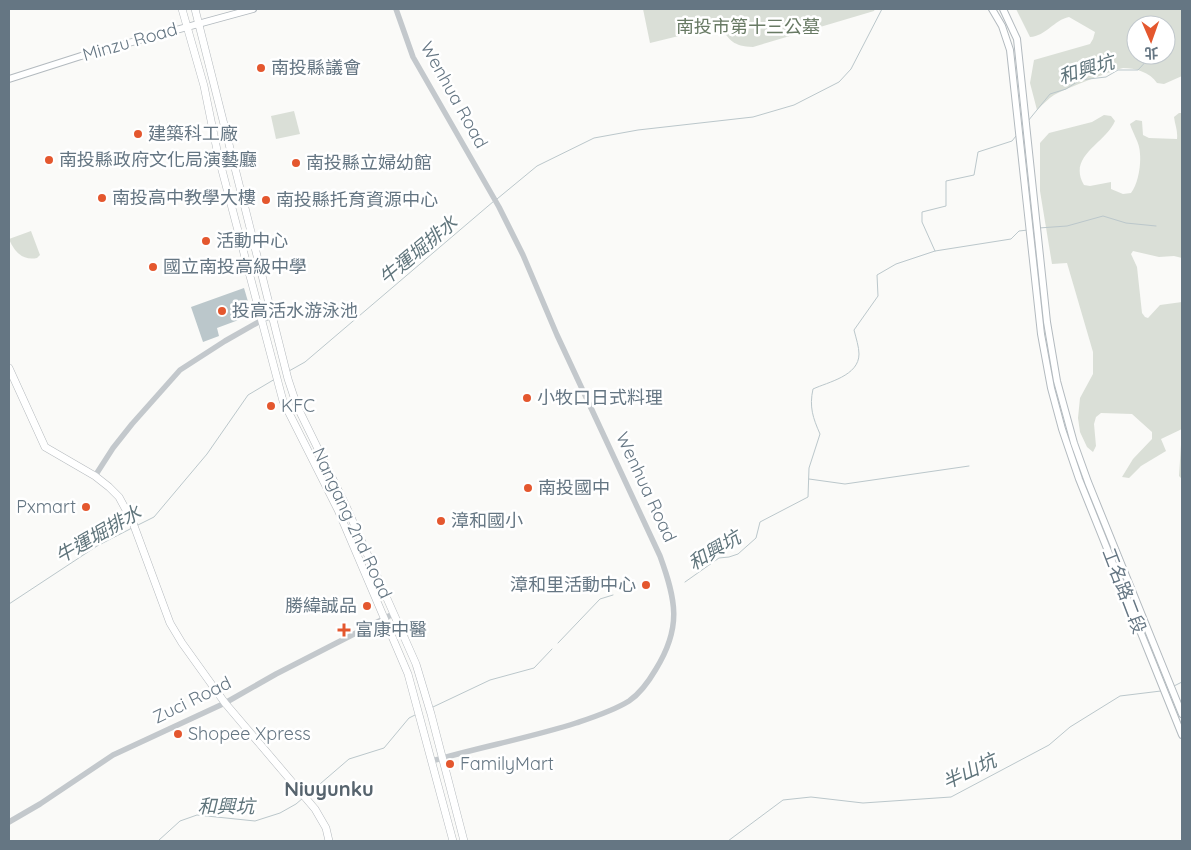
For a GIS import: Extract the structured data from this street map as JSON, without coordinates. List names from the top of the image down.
{
  "streets": {
    "main road": ["Minzu Road", "Nangang 2nd Road", "工名路二段"],
    "street": ["Wenhua Road", "Zuci Road"]
  },
  "crossings": [
    ["Wenhua Road", "Nangang 2nd Road"],
    ["Nangang 2nd Road", "Zuci Road"]
  ],
  "districts": ["Niuyunku"],
  "water": ["和興坑", "牛運堀排水", "半山坑"],
  "parks": ["南投市第十三公墓"],
  "places": {
    "other": [
      "南投縣議會",
      "建築科工廠",
      "南投縣政府文化局演藝廳",
      "南投縣立婦幼館",
      "南投高中教學大樓",
      "南投縣托育資源中心",
      "活動中心",
      "國立南投高級中學",
      "投高活水游泳池",
      "小牧口日式料理",
      "KFC",
      "南投國中",
      "Pxmart",
      "漳和國小",
      "漳和里活動中心",
      "勝緯誠品",
      "Shopee Xpress",
      "FamilyMart"
    ],
    "health": ["富康中醫"]
  },
  "north": "bottom"
}
